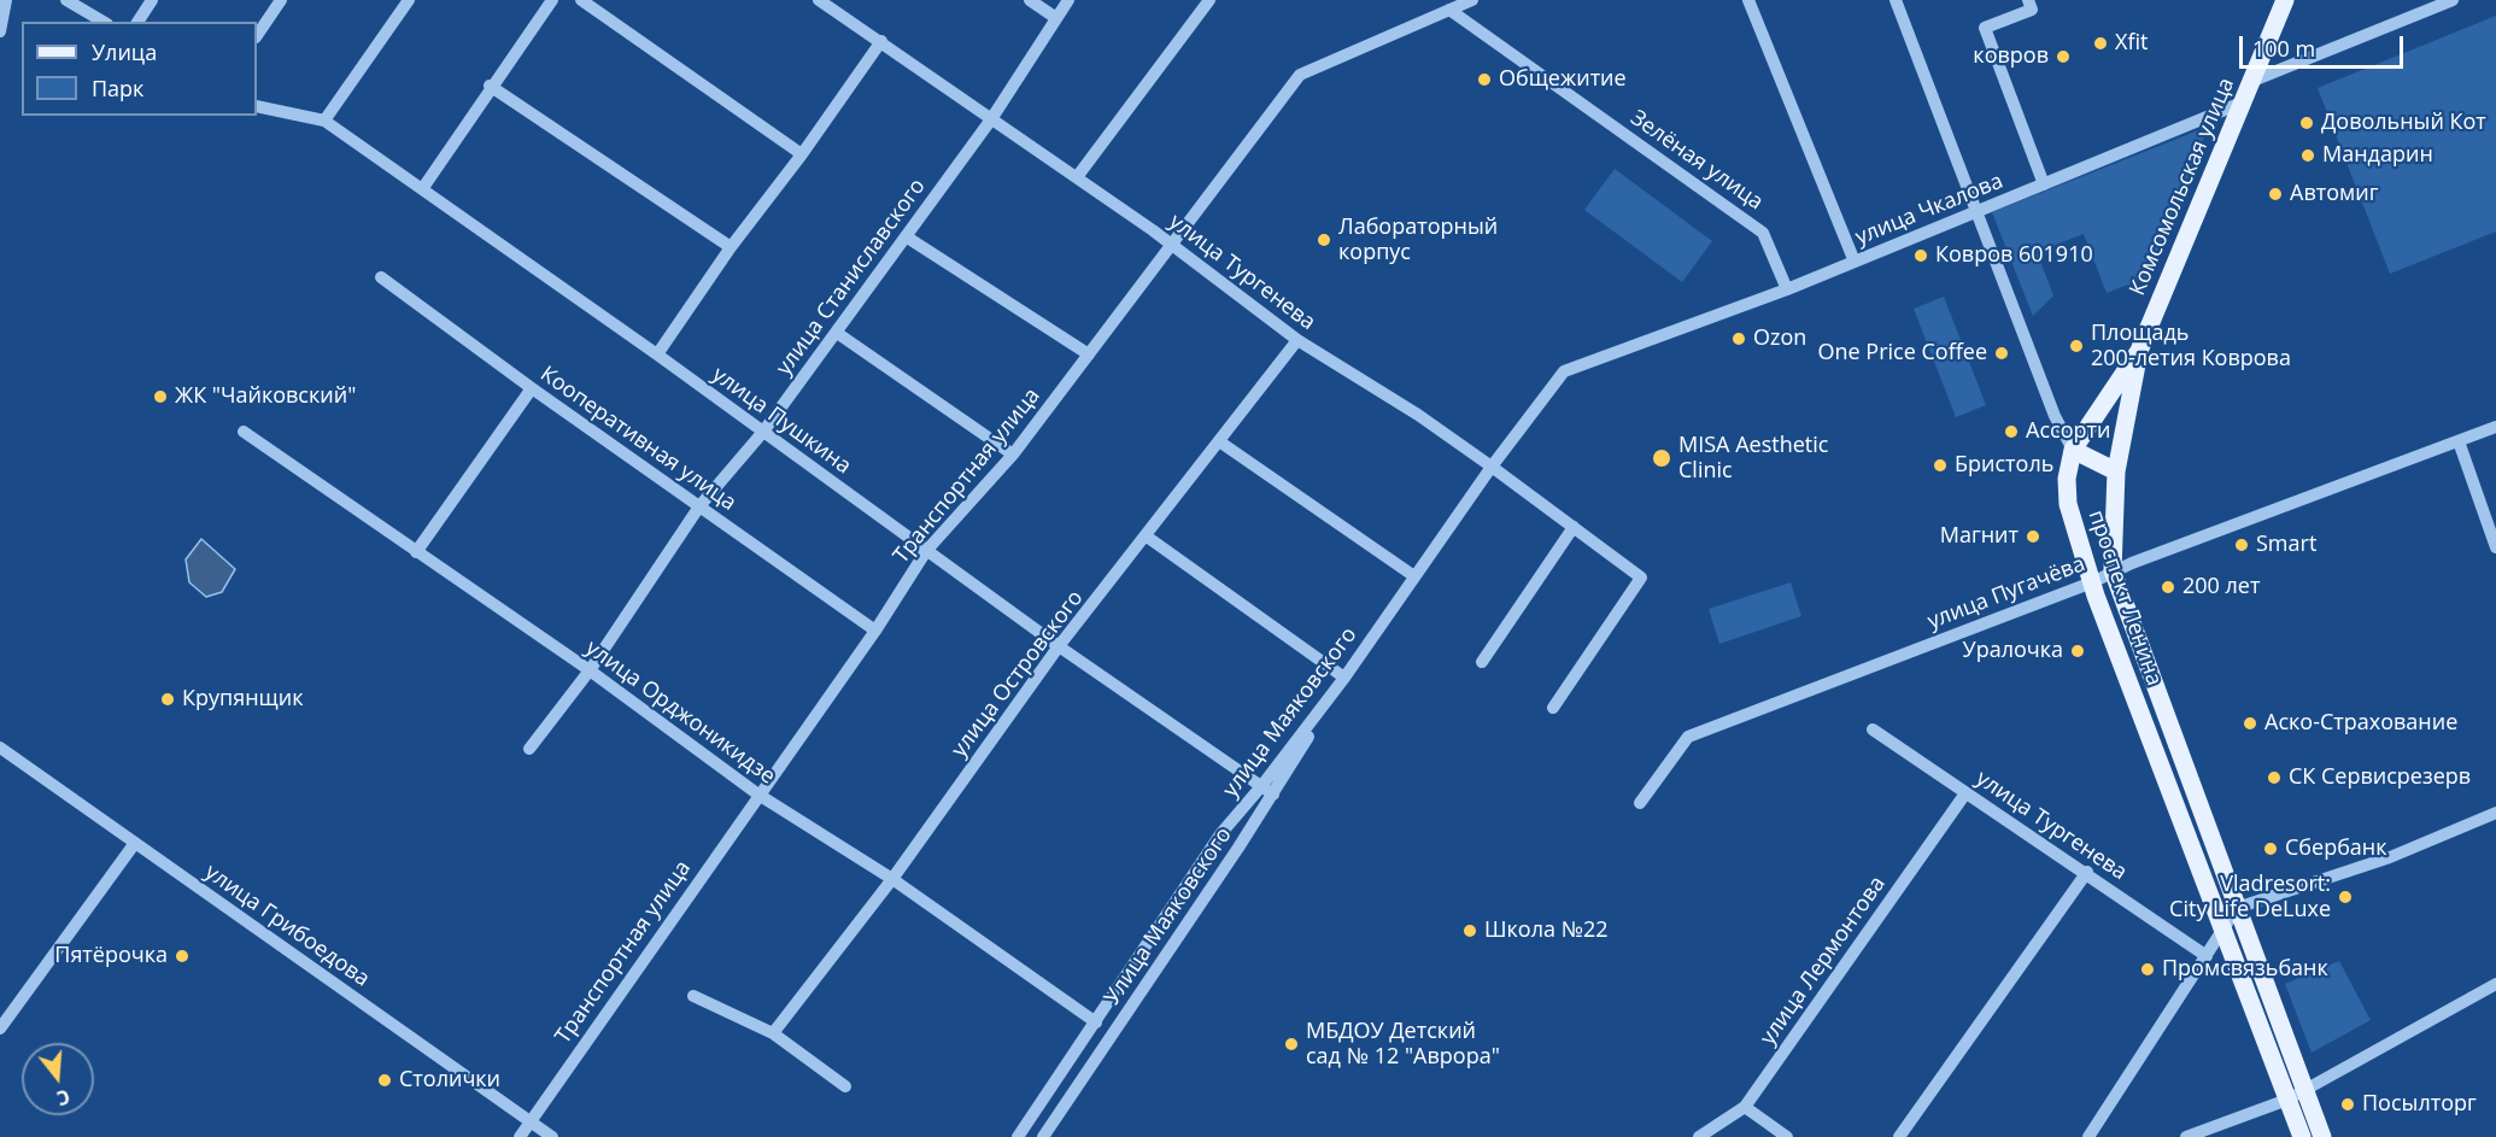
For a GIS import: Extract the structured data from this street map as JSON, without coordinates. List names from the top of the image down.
{
  "streets": {
    "main road": ["Комсомольская улица", "проспект Ленина"],
    "street": [
      "Зелёная улица",
      "улица Чкалова",
      "улица Тургенева",
      "улица Станиславского",
      "улица Пушкина",
      "Кооперативная улица",
      "Транспортная улица",
      "улица Пугачёва",
      "улица Островского",
      "улица Орджоникидзе",
      "улица Маяковского",
      "Улица Маяковского",
      "улица Грибоедова",
      "улица Лермонтова"
    ]
  },
  "crossings": [
    ["Зелёная улица", "улица Чкалова"],
    ["Зелёная улица", "Транспортная улица"],
    ["Комсомольская улица", "улица Чкалова"],
    ["Комсомольская улица", "проспект Ленина"],
    ["улица Чкалова", "улица Маяковского"],
    ["улица Тургенева", "улица Станиславского"],
    ["улица Тургенева", "Транспортная улица"],
    ["улица Тургенева", "улица Островского"],
    ["улица Тургенева", "улица Маяковского"],
    ["улица Тургенева", "улица Лермонтова"],
    ["улица Станиславского", "улица Пушкина"],
    ["улица Станиславского", "Кооперативная улица"],
    ["улица Станиславского", "улица Орджоникидзе"],
    ["улица Пушкина", "Транспортная улица"],
    ["улица Пушкина", "улица Островского"],
    ["улица Пушкина", "улица Маяковского"],
    ["улица Пушкина", "Улица Маяковского"],
    ["Кооперативная улица", "Транспортная улица"],
    ["Транспортная улица", "улица Орджоникидзе"],
    ["Транспортная улица", "улица Грибоедова"],
    ["улица Пугачёва", "проспект Ленина"],
    ["улица Островского", "улица Орджоникидзе"],
    ["улица Орджоникидзе", "улица Маяковского"],
    ["улица Маяковского", "Улица Маяковского"]
  ],
  "places": [
    "Xfit",
    "ковров",
    "Общежитие",
    "Довольный Кот",
    "Мандарин",
    "Автомиг",
    "Лабораторный корпус",
    "Ковров 601910",
    "Ozon",
    "Площадь 200-летия Коврова",
    "One Price Coffee",
    "ЖК \"Чайковский\"",
    "Ассорти",
    "MISA Aesthetic Clinic",
    "Бристоль",
    "Магнит",
    "Smart",
    "200 лет",
    "Уралочка",
    "Крупянщик",
    "Аско-Страхование",
    "СК Сервисрезерв",
    "Сбербанк",
    "Vladresort: City Life DeLuxe",
    "Школа №22",
    "Пятёрочка",
    "Промсвязьбанк",
    "МБДОУ Детский сад № 12 \"Аврора\"",
    "Столички",
    "Посылторг"
  ],
  "legend": ["Улица", "Парк"],
  "scale_bar": "100 m",
  "north": "bottom"
}
